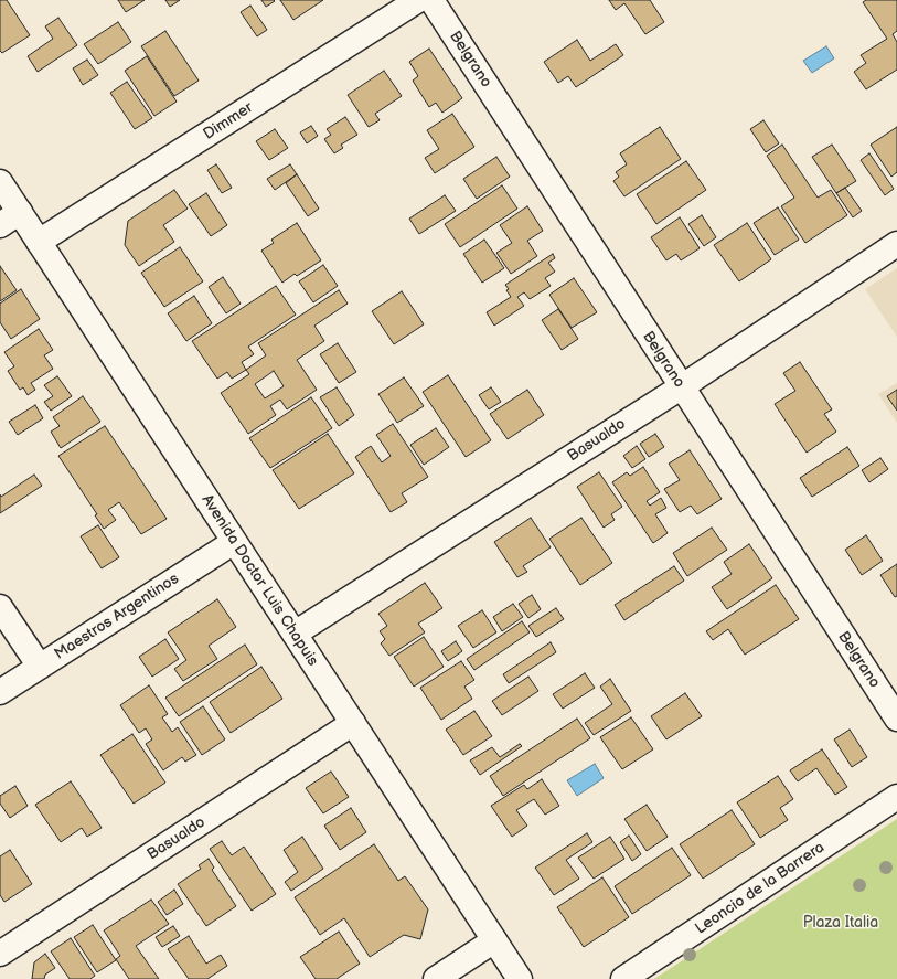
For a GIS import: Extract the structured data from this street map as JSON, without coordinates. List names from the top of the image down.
{
  "streets": {
    "street": [
      "Belgrano",
      "Dimmer",
      "Basualdo",
      "Avenida Doctor Luis Chapuis",
      "Maestros Argentinos",
      "Leoncio de la Barrera"
    ]
  },
  "crossings": [
    ["Belgrano", "Basualdo"],
    ["Dimmer", "Avenida Doctor Luis Chapuis"],
    ["Basualdo", "Avenida Doctor Luis Chapuis"],
    ["Avenida Doctor Luis Chapuis", "Maestros Argentinos"]
  ],
  "parks": ["Plaza Italia"]
}
